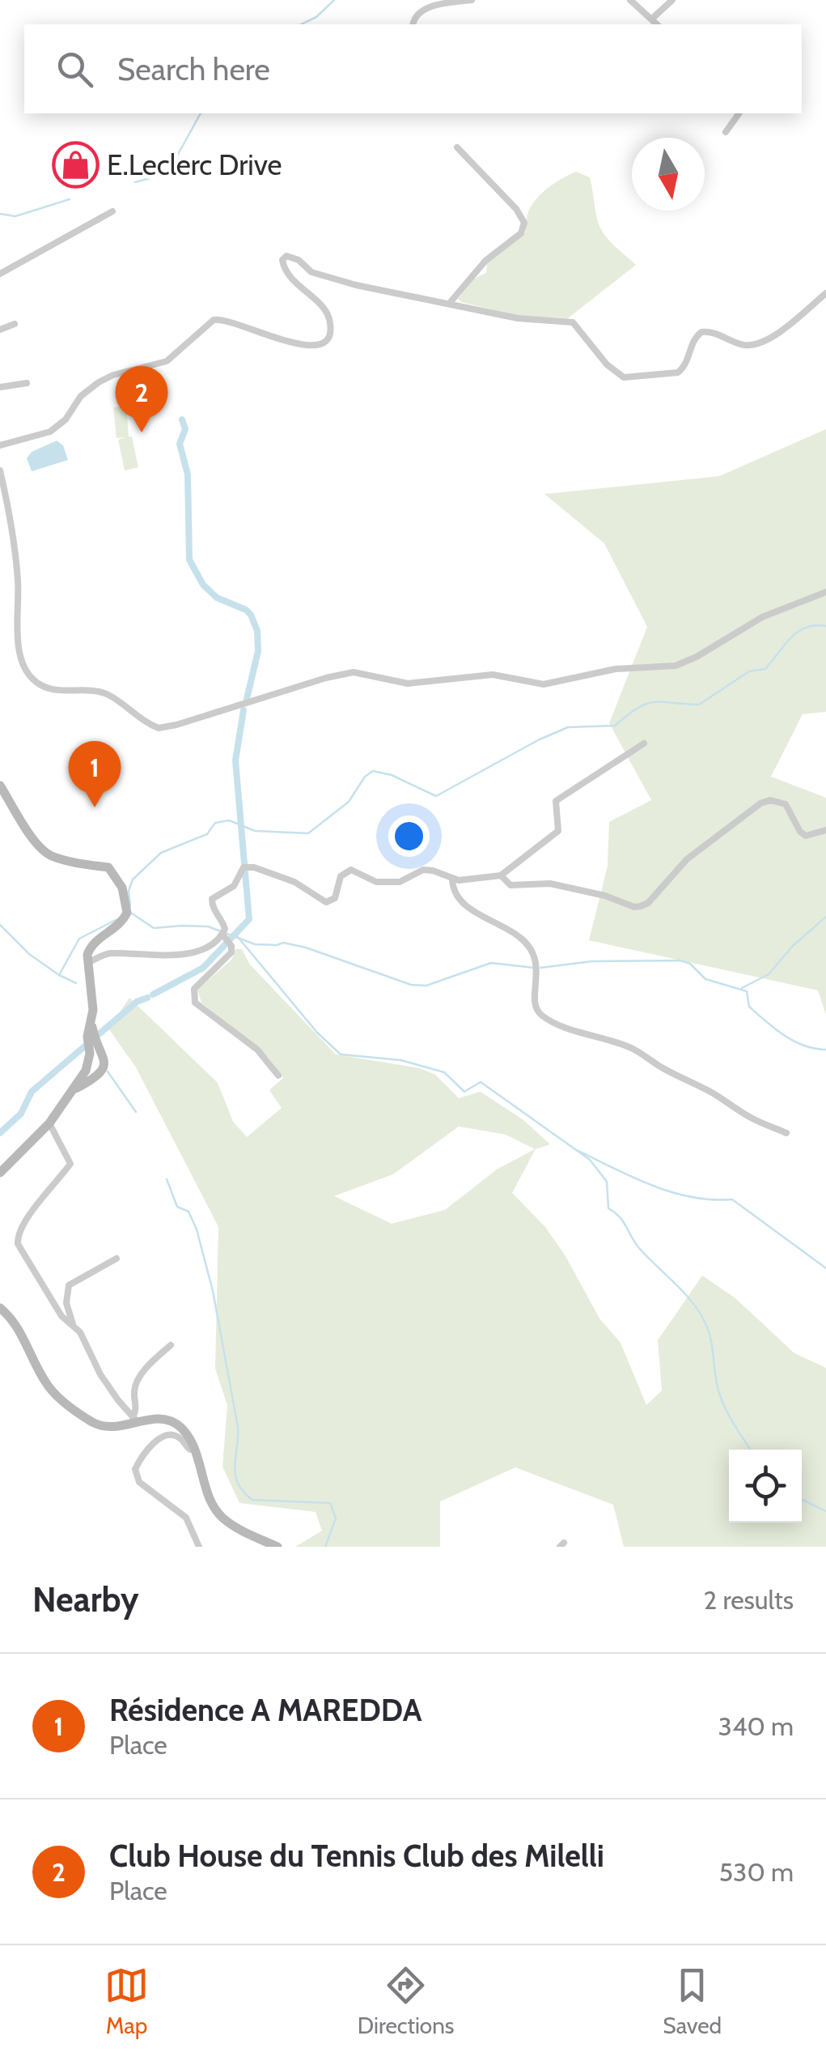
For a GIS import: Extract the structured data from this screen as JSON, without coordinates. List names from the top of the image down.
{
  "places": {
    "shop": ["E.Leclerc Drive"]
  },
  "north": "bottom",
  "page": {
    "search": "Search here",
    "pins": ["2", "1"],
    "heading": ["Nearby", "2 results"],
    "list": [
      {
        "mark": "1",
        "name": "Résidence A MAREDDA",
        "note": "Place",
        "value": "340 m"
      },
      {
        "mark": "2",
        "name": "Club House du Tennis Club des Milelli",
        "note": "Place",
        "value": "530 m"
      }
    ],
    "nav": ["Map", "Directions", "Saved"]
  }
}
